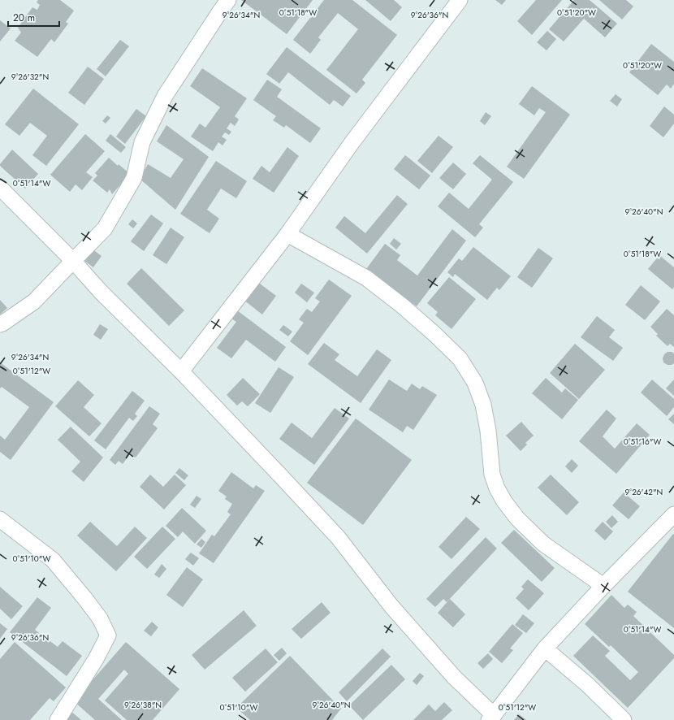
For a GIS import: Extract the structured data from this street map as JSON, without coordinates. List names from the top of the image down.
{
  "scale_bar": "20 m",
  "coordinates": [
    "0°51'18\"W",
    "0°51'20\"W",
    "9°26'34\"N",
    "9°26'36\"N",
    "9°26'32\"N",
    "0°51'14\"W",
    "9°26'40\"N",
    "0°51'12\"W",
    "0°51'16\"W",
    "9°26'42\"N",
    "0°51'10\"W",
    "9°26'38\"N"
  ]
}
